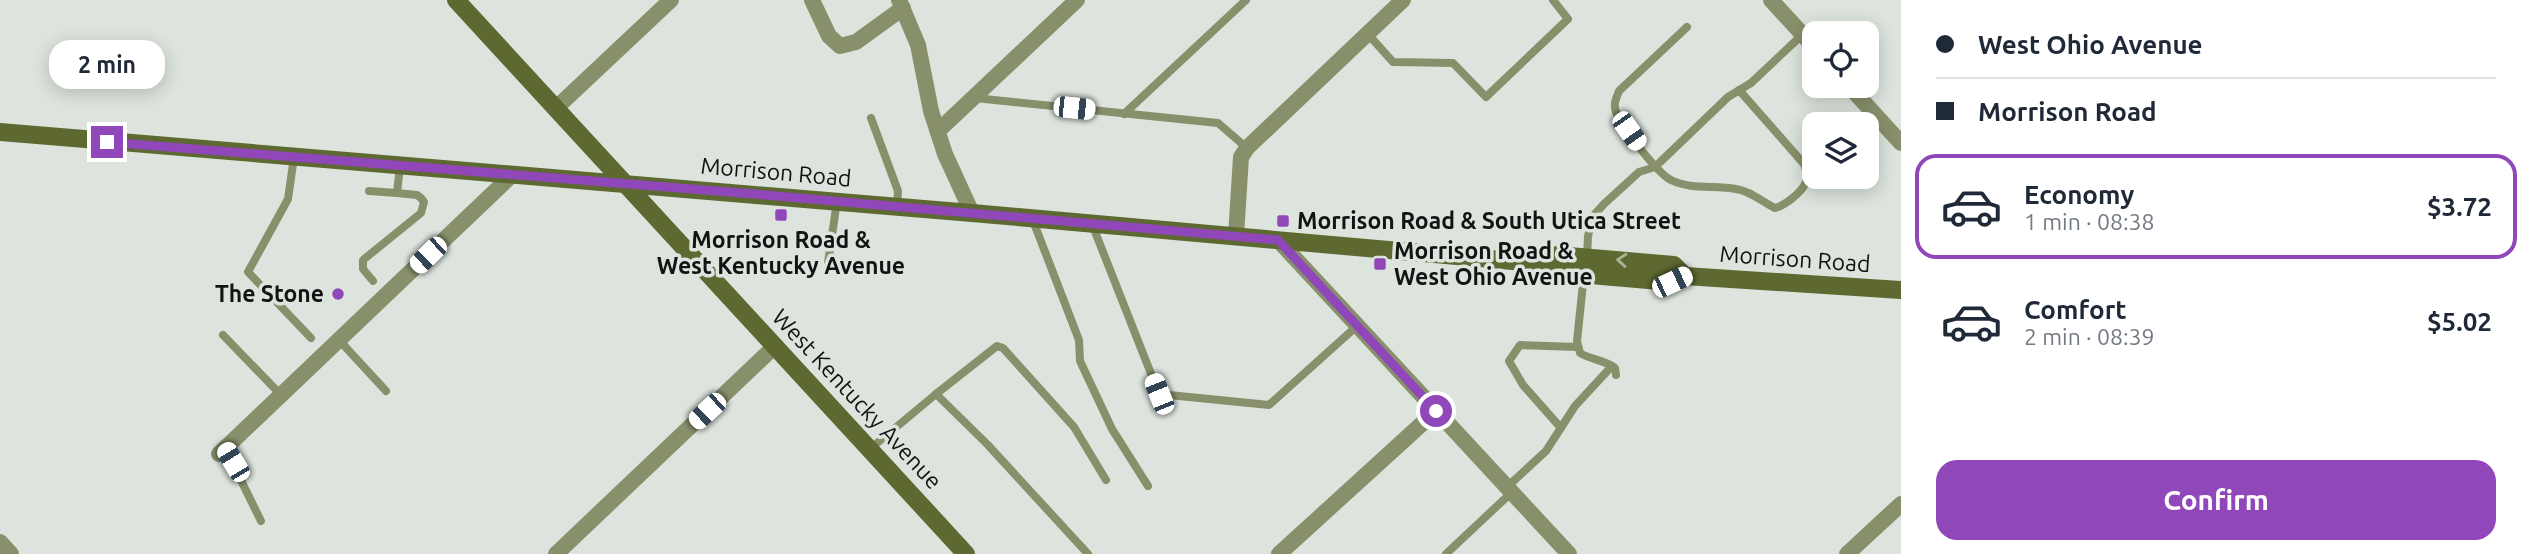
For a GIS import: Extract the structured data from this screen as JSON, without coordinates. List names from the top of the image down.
{
  "streets": {
    "main road": ["Morrison Road", "West Kentucky Avenue"]
  },
  "crossings": [
    ["Morrison Road", "West Kentucky Avenue"]
  ],
  "places": {
    "transit": ["Morrison Road & West Kentucky Avenue", "Morrison Road & South Utica Street", "Morrison Road & West Ohio Avenue"],
    "other": ["The Stone"]
  },
  "page": {
    "banner": ["West Ohio Avenue", "Morrison Road"],
    "bubble": "2 min",
    "list": [
      {
        "name": "Economy",
        "note": "1 min · 08:38",
        "value": "$3.72"
      },
      {
        "name": "Comfort",
        "note": "2 min · 08:39",
        "value": "$5.02"
      }
    ],
    "buttons": "Confirm"
  }
}
